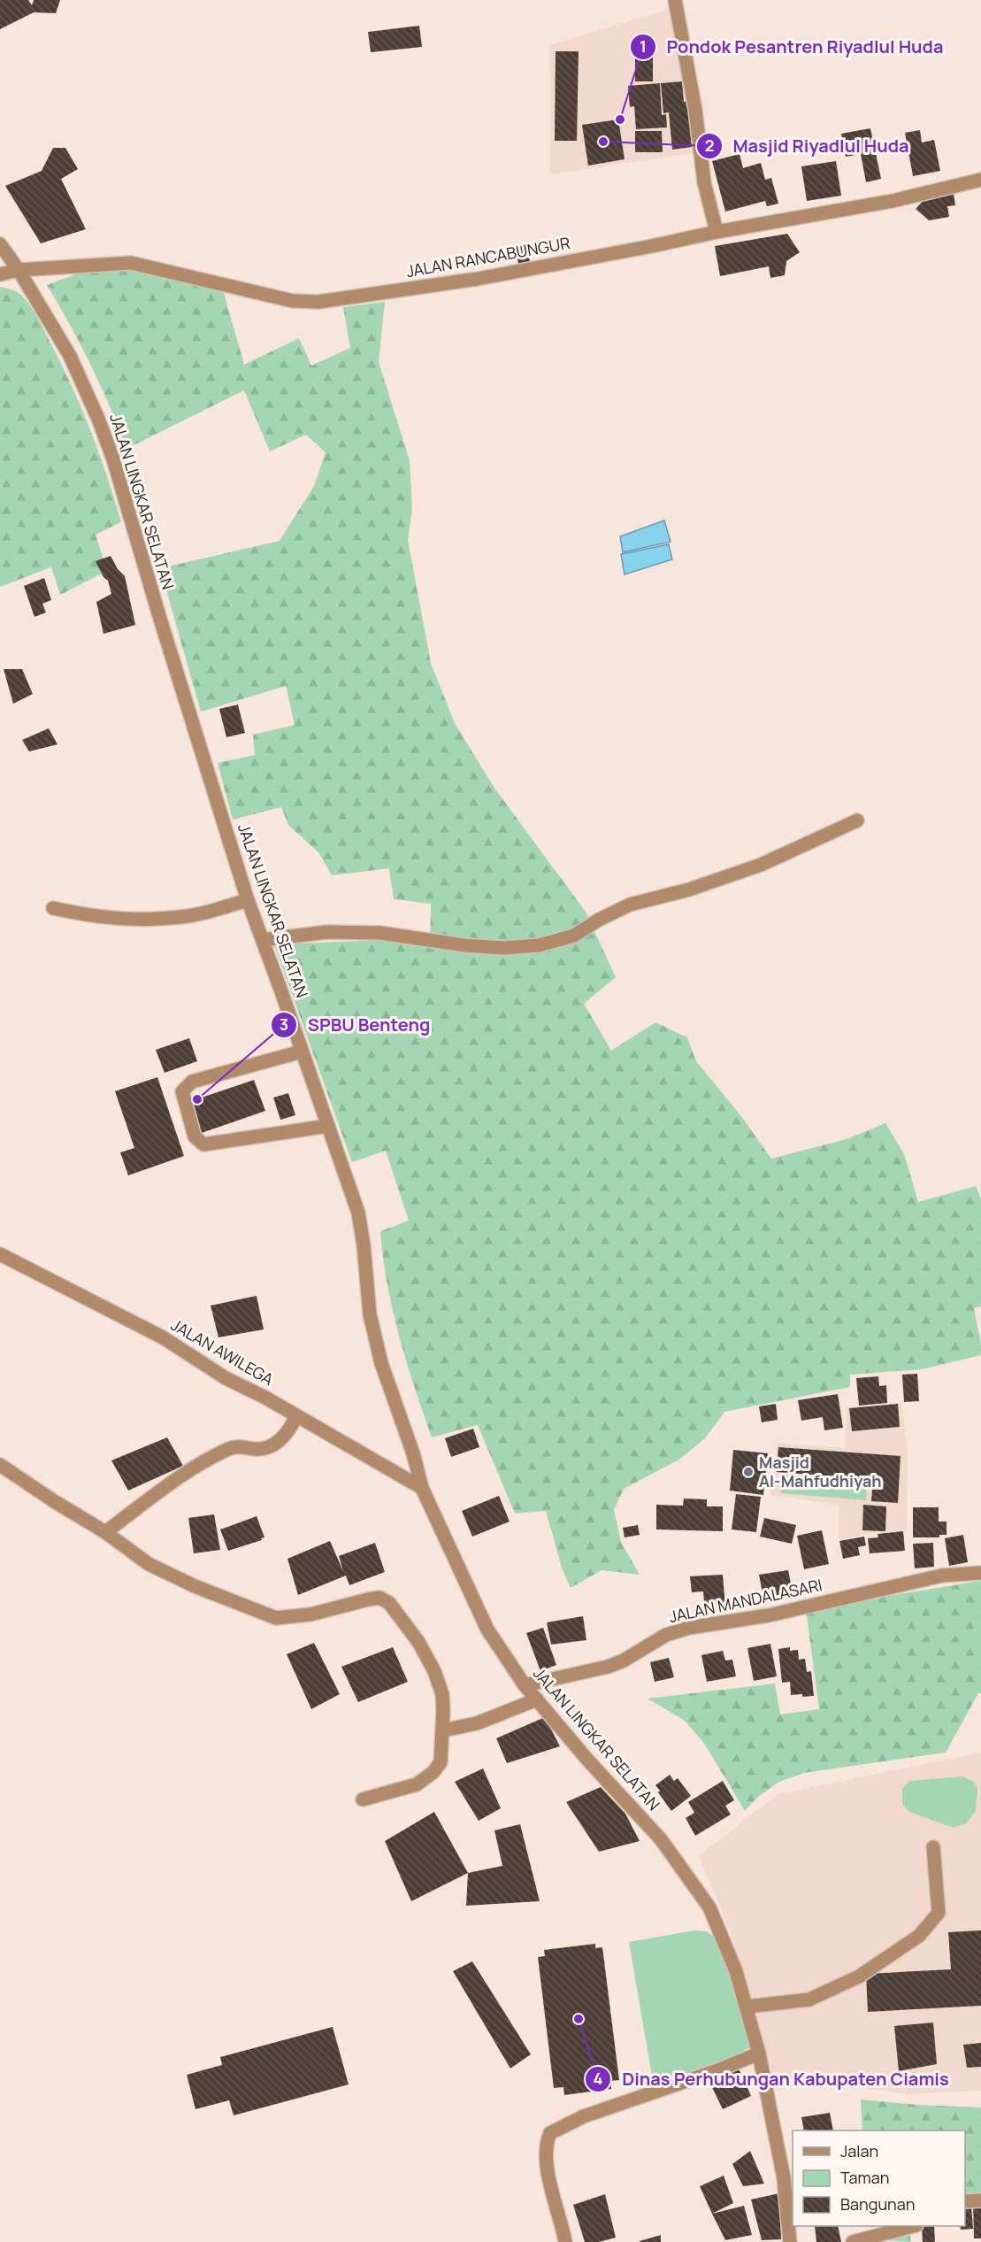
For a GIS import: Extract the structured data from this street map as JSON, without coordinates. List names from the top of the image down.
{
  "streets": {
    "street": [
      "JALAN RANCABUNGUR",
      "JALAN LINGKAR SELATAN",
      "JALAN AWILEGA",
      "JALAN MANDALASARI"
    ]
  },
  "crossings": [
    ["JALAN RANCABUNGUR", "JALAN LINGKAR SELATAN"],
    ["JALAN LINGKAR SELATAN", "JALAN AWILEGA"],
    ["JALAN LINGKAR SELATAN", "JALAN MANDALASARI"]
  ],
  "places": [
    "Pondok Pesantren Riyadlul Huda",
    "Masjid Riyadlul Huda",
    "SPBU Benteng",
    "Masjid Al-Mahfudhiyah",
    "Dinas Perhubungan Kabupaten Ciamis"
  ],
  "legend": ["Jalan", "Taman", "Bangunan"]
}
